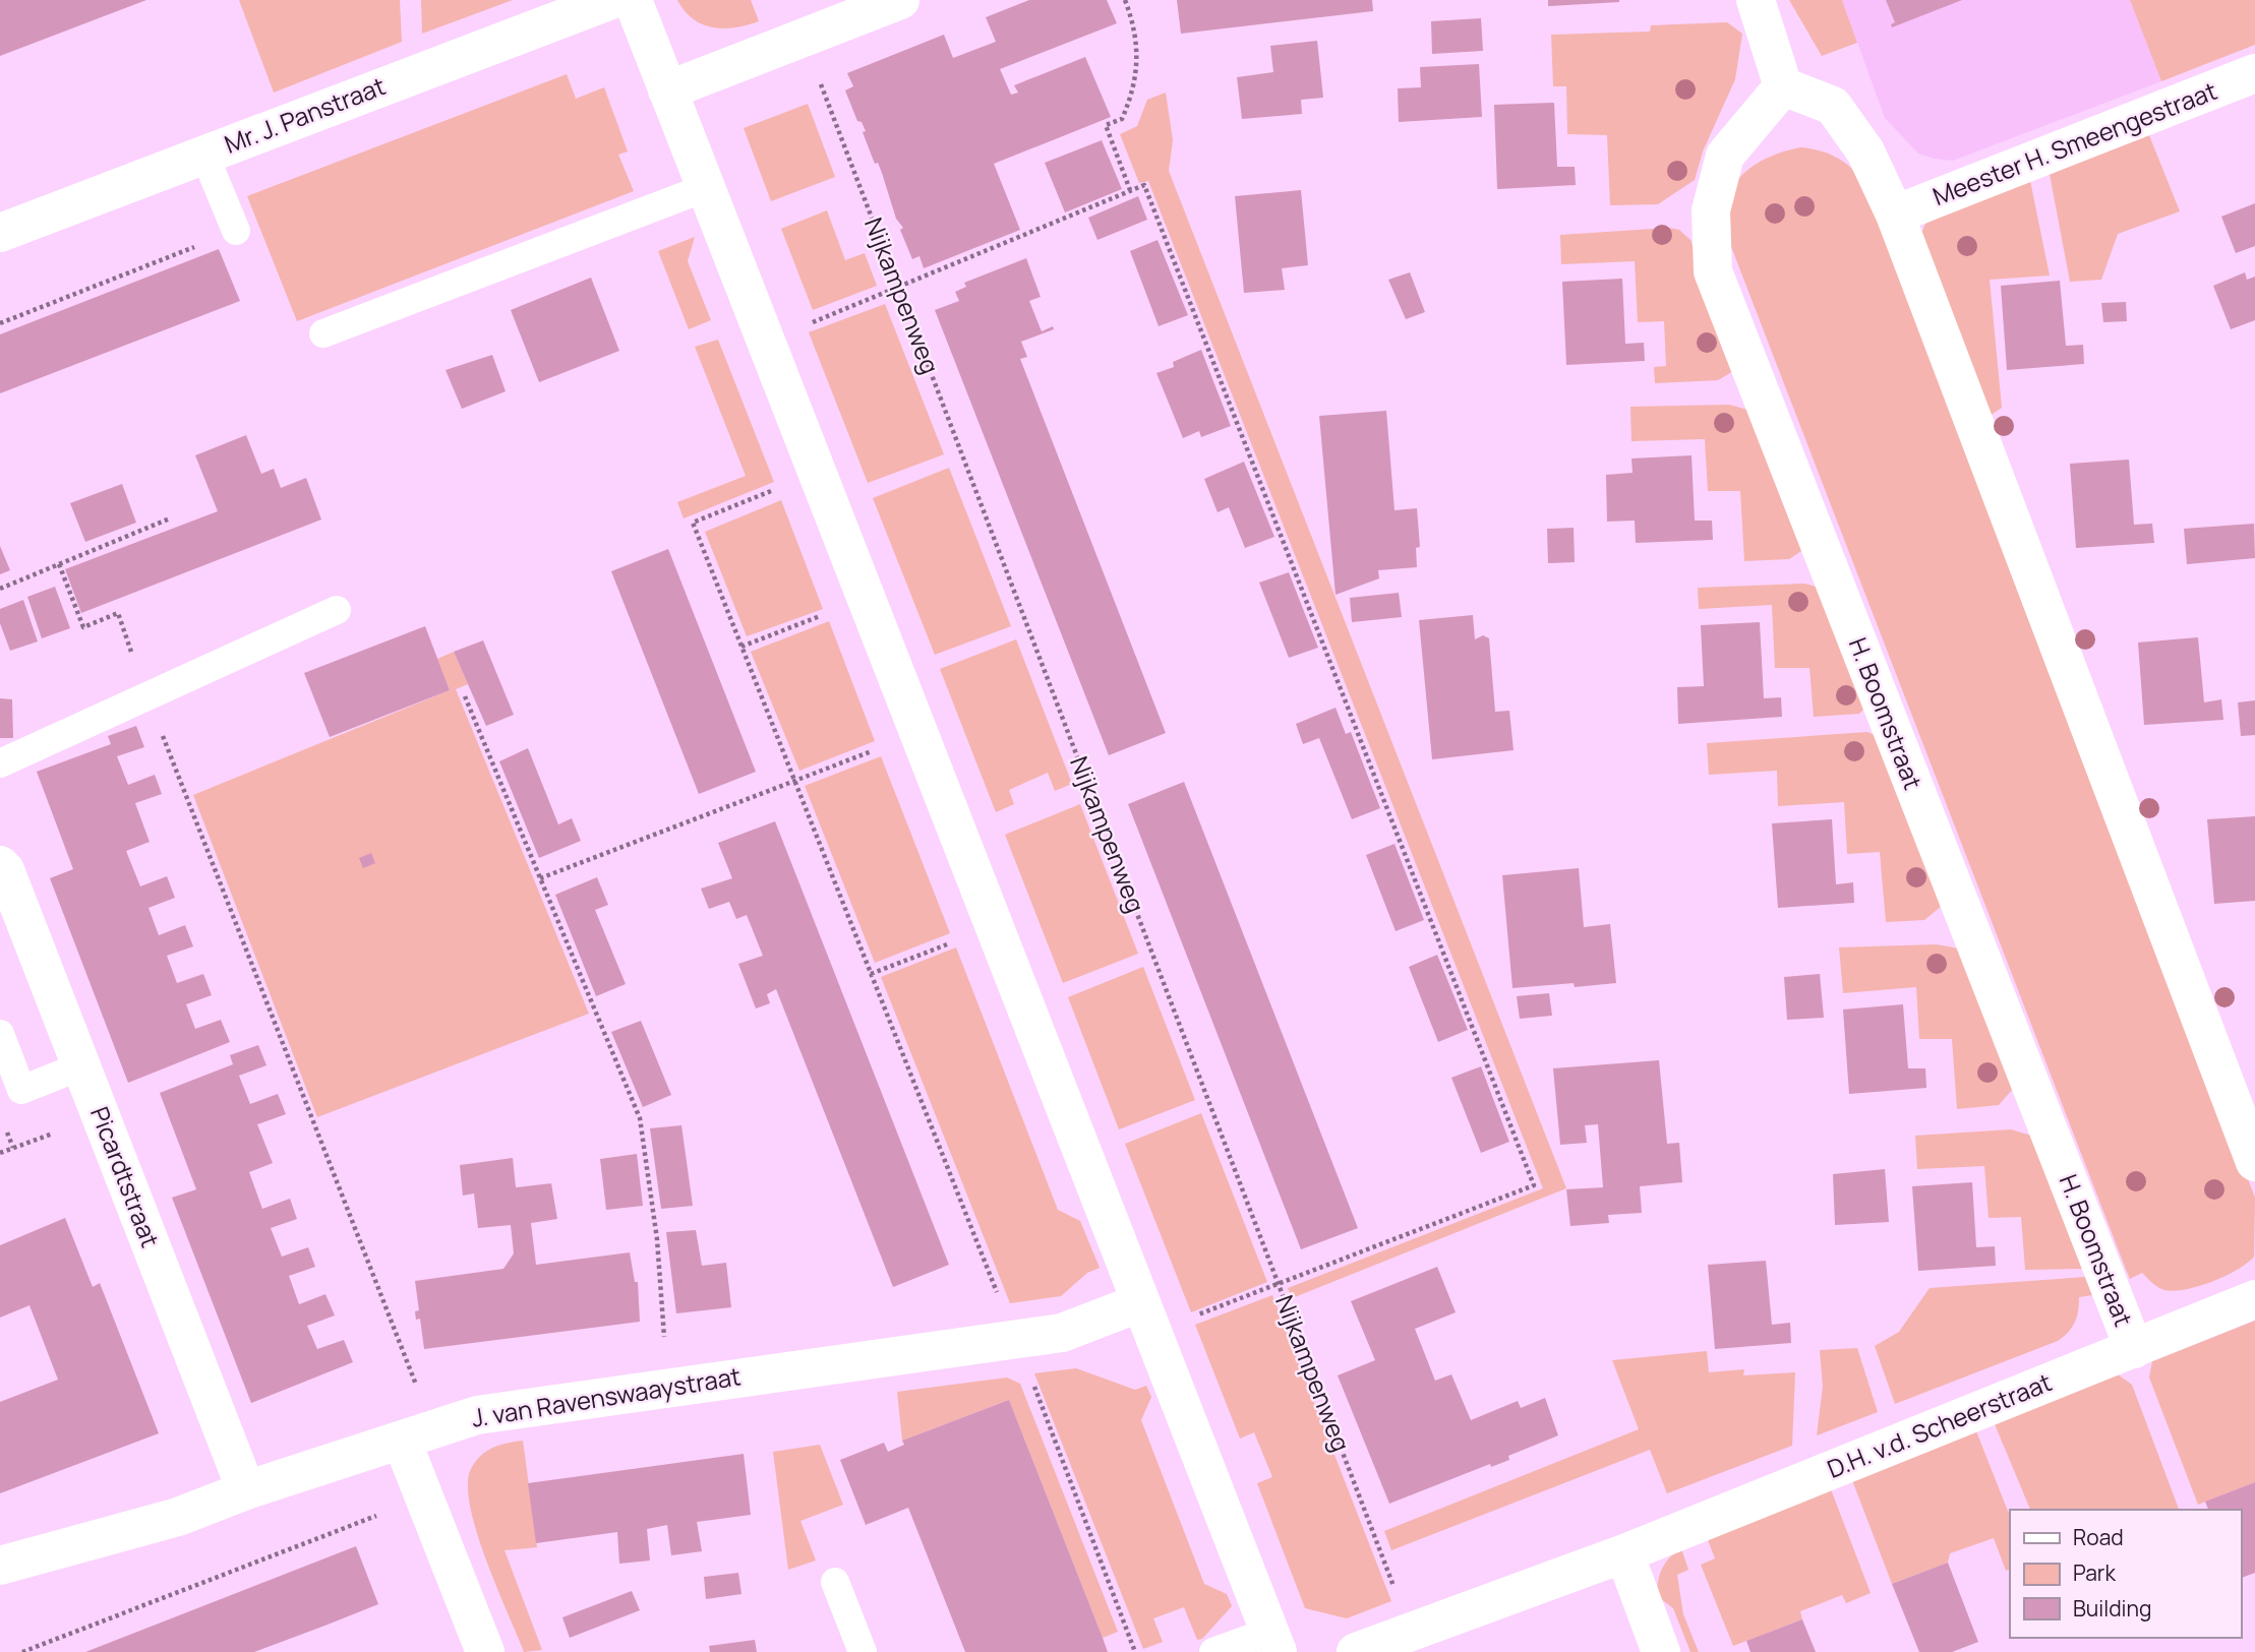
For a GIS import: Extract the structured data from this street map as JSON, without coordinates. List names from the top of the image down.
{
  "streets": {
    "street": [
      "Mr. J. Panstraat",
      "Meester H. Smeengestraat",
      "H. Boomstraat",
      "Picardtstraat",
      "J. van Ravenswaaystraat",
      "D.H. v.d. Scheerstraat"
    ],
    "path": ["Nijkampenweg"]
  },
  "crossings": [
    ["Nijkampenweg", "D.H. v.d. Scheerstraat"],
    ["H. Boomstraat", "D.H. v.d. Scheerstraat"],
    ["Picardtstraat", "J. van Ravenswaaystraat"]
  ],
  "legend": ["Road", "Park", "Building"]
}
